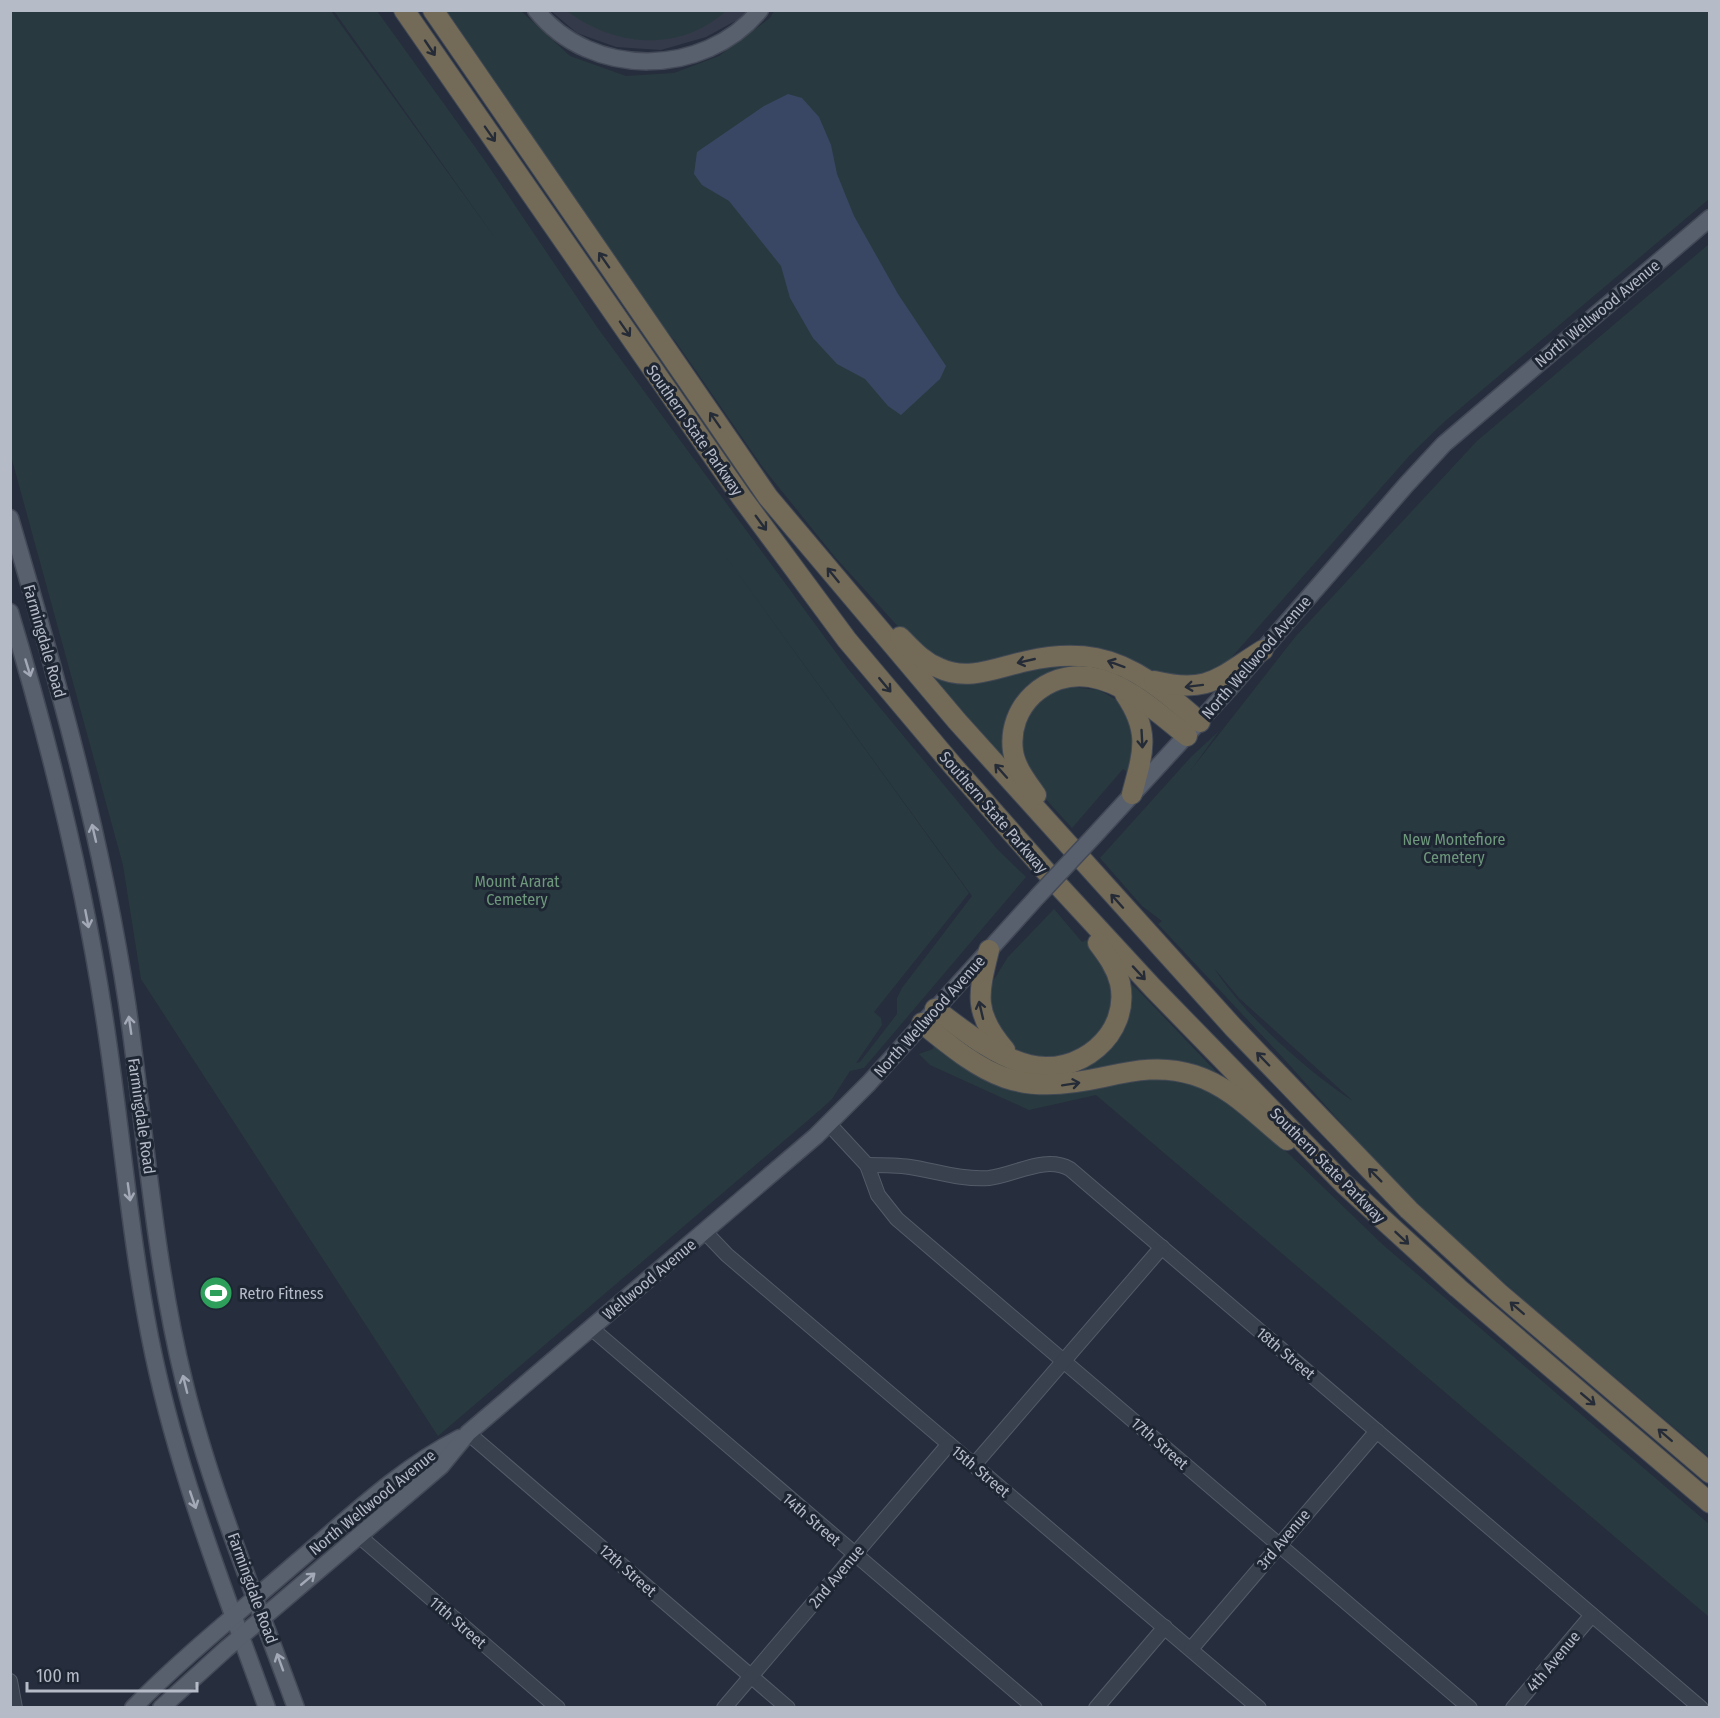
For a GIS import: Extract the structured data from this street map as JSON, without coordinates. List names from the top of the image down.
{
  "streets": {
    "highway": ["Southern State Parkway"],
    "main road": ["North Wellwood Avenue", "Farmingdale Road", "Wellwood Avenue"],
    "street": [
      "18th Street",
      "17th Street",
      "15th Street",
      "14th Street",
      "3rd Avenue",
      "12th Street",
      "2nd Avenue",
      "11th Street",
      "4th Avenue"
    ]
  },
  "crossings": [
    ["North Wellwood Avenue", "Farmingdale Road"],
    ["North Wellwood Avenue", "Wellwood Avenue"],
    ["North Wellwood Avenue", "12th Street"],
    ["North Wellwood Avenue", "11th Street"],
    ["Wellwood Avenue", "15th Street"],
    ["Wellwood Avenue", "14th Street"],
    ["Wellwood Avenue", "12th Street"],
    ["18th Street", "17th Street"],
    ["18th Street", "3rd Avenue"],
    ["18th Street", "4th Avenue"],
    ["17th Street", "3rd Avenue"],
    ["15th Street", "3rd Avenue"],
    ["15th Street", "2nd Avenue"],
    ["14th Street", "2nd Avenue"],
    ["12th Street", "2nd Avenue"]
  ],
  "parks": ["New Montefiore Cemetery", "Mount Ararat Cemetery"],
  "places": {
    "sports": ["Retro Fitness"]
  },
  "scale_bar": "100 m"
}
